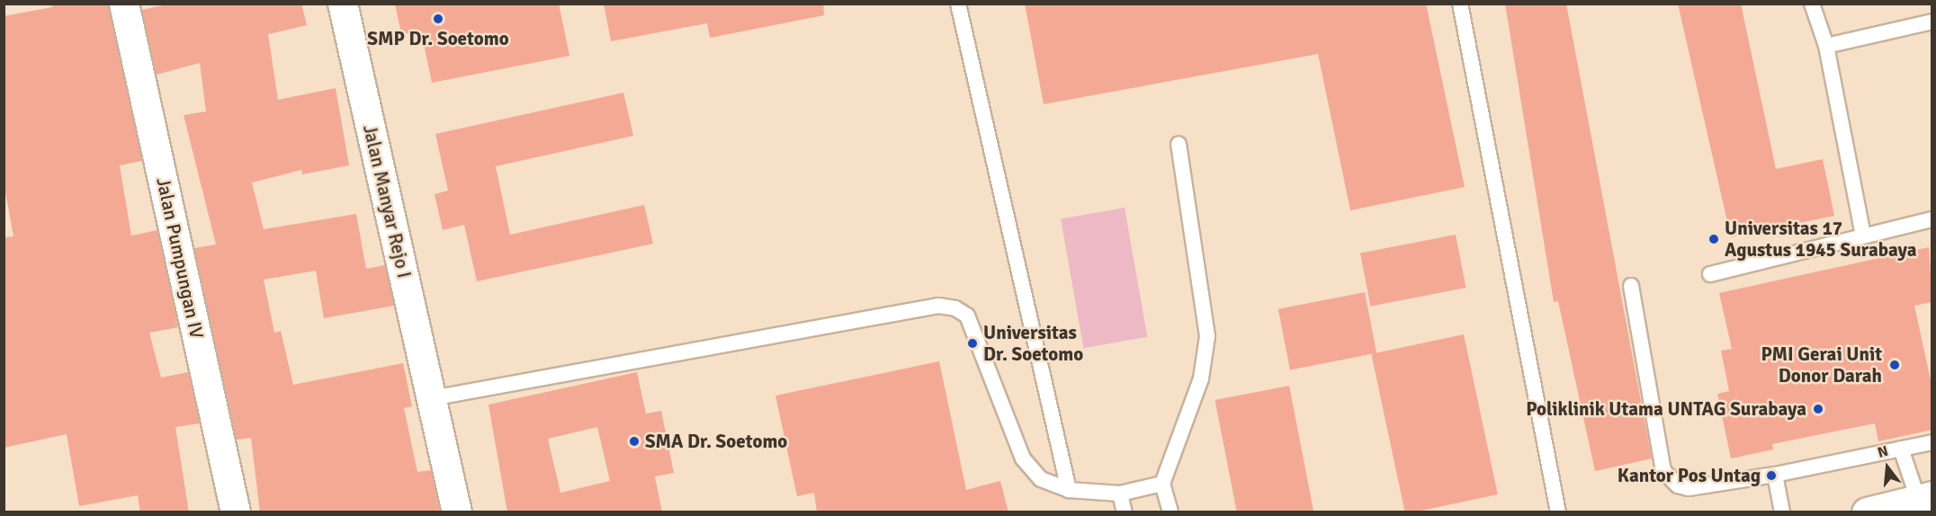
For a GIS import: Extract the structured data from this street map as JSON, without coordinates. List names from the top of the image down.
{
  "streets": {
    "street": ["Jalan Manyar Rejo I", "Jalan Pumpungan IV"]
  },
  "places": [
    "SMP Dr. Soetomo",
    "Universitas 17 Agustus 1945 Surabaya",
    "Universitas Dr. Soetomo",
    "PMI Gerai Unit Donor Darah",
    "Poliklinik Utama UNTAG Surabaya",
    "SMA Dr. Soetomo",
    "Kantor Pos Untag"
  ],
  "north": "top"
}
